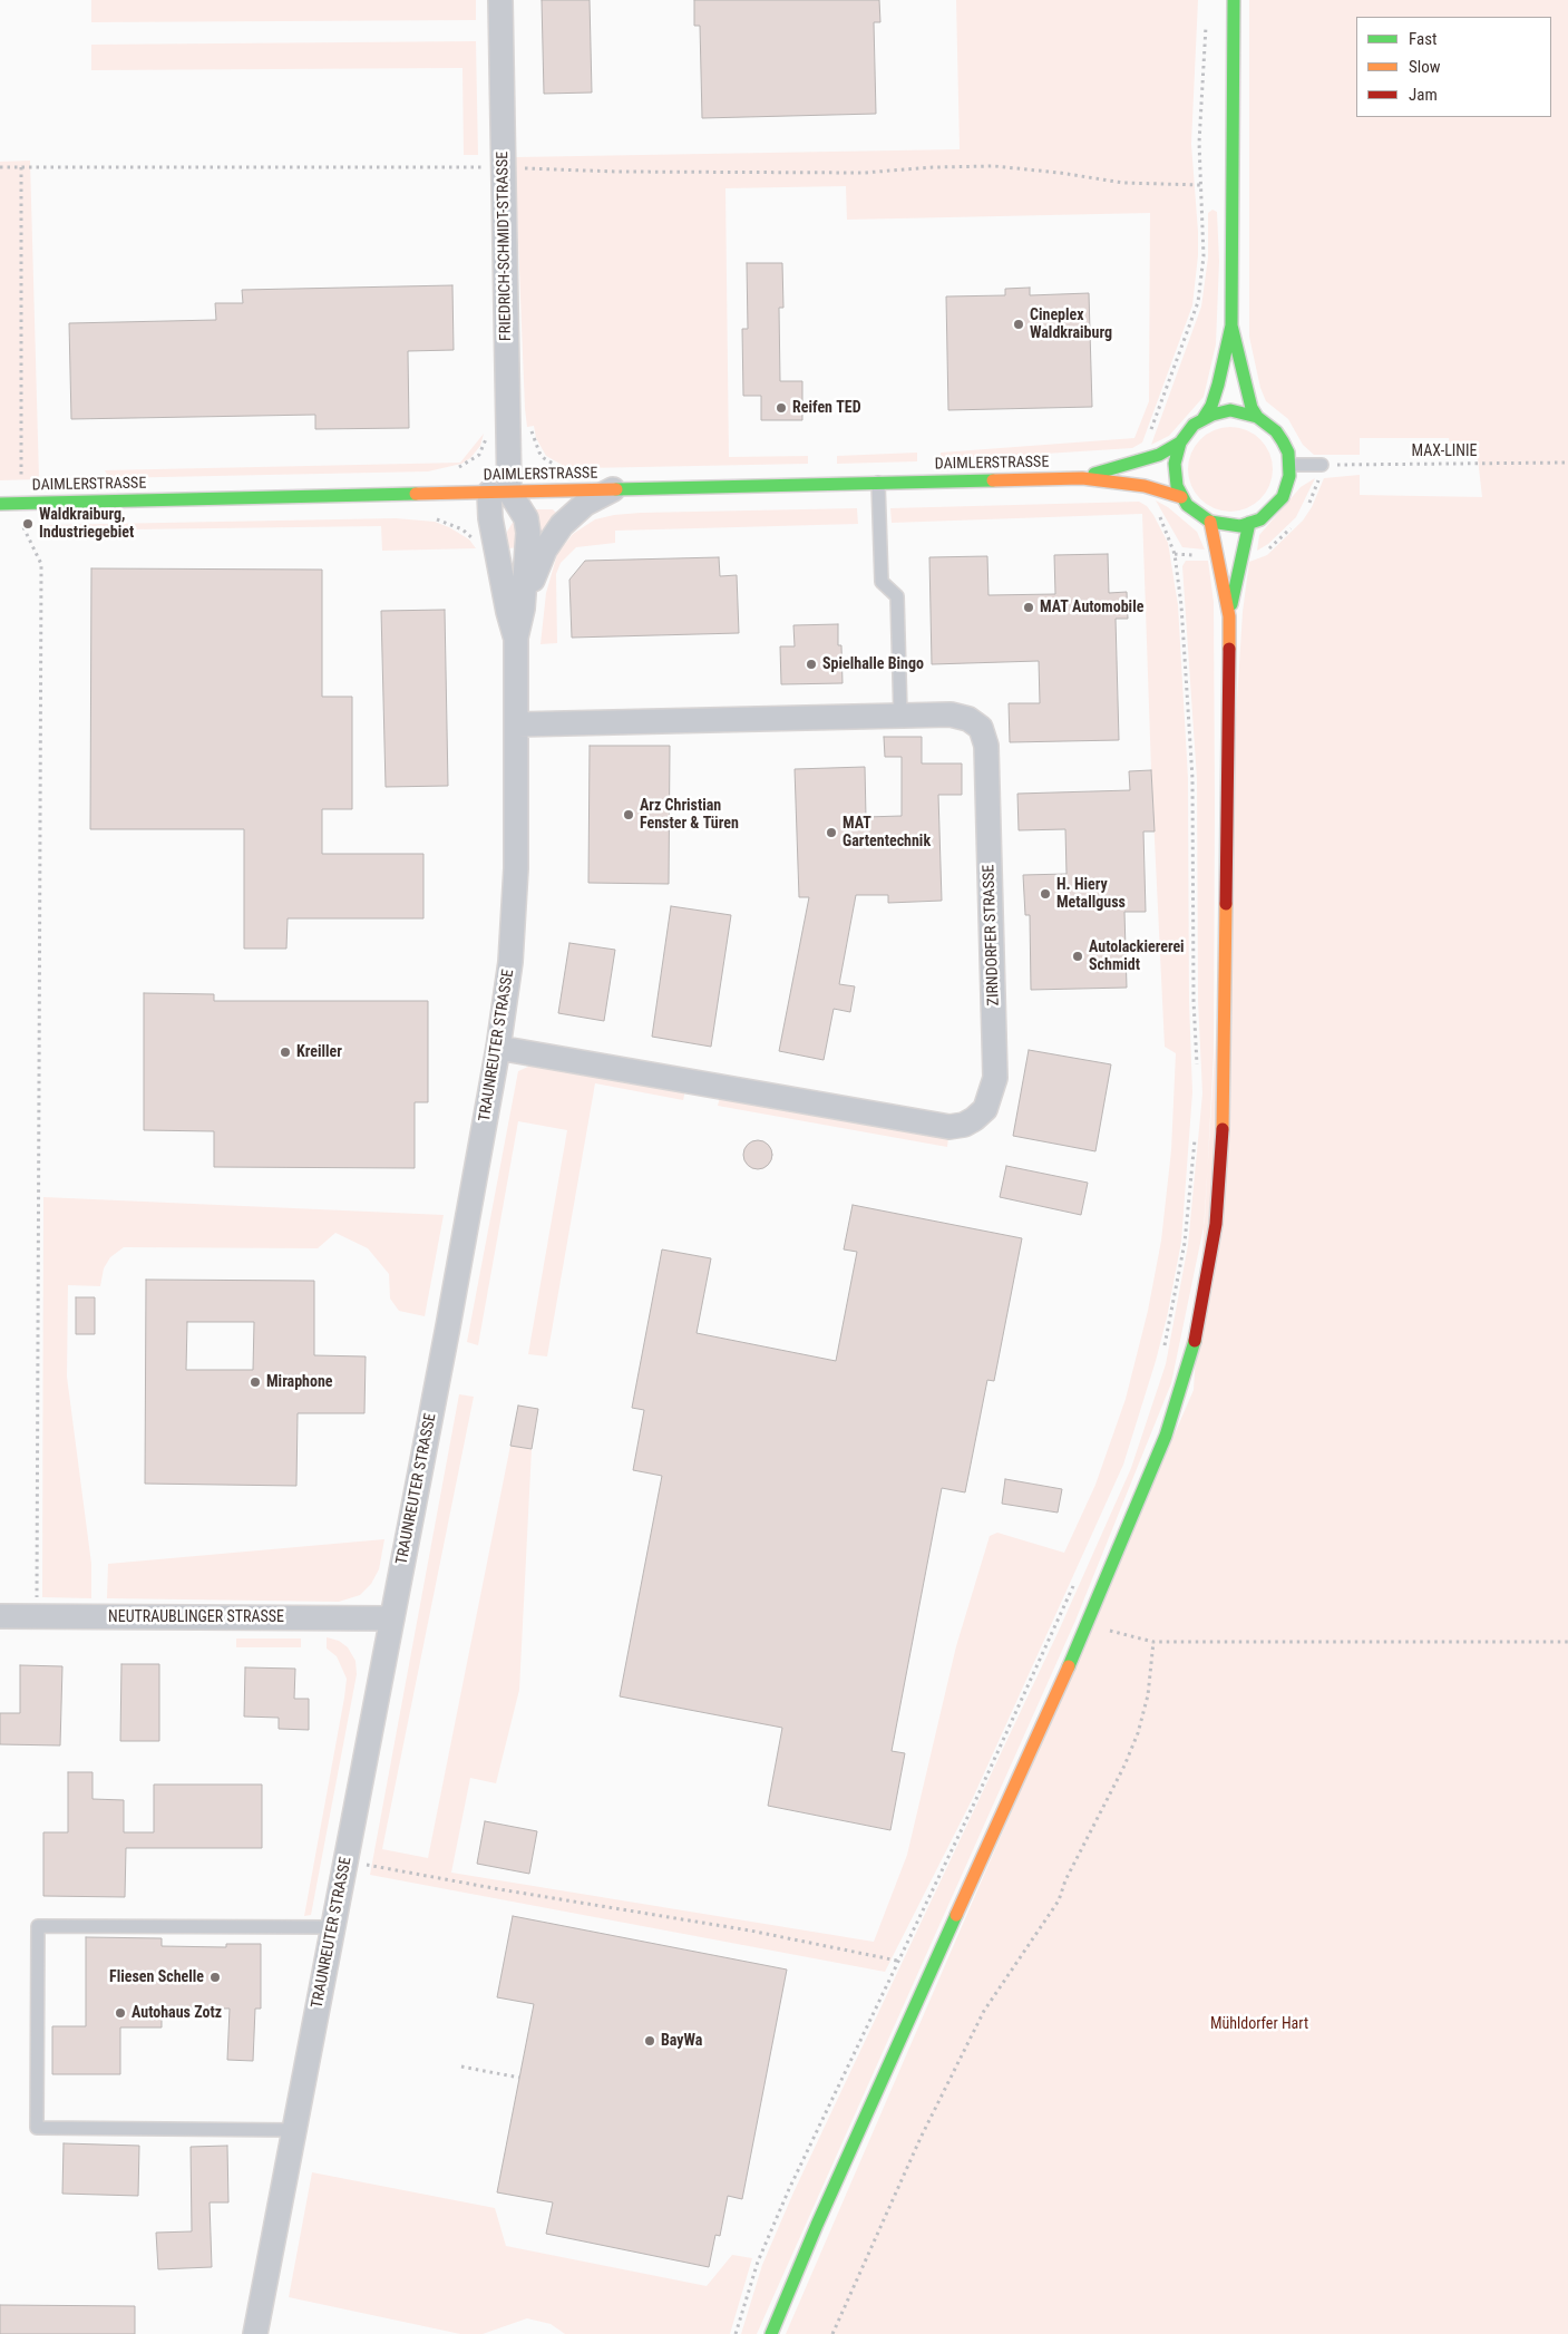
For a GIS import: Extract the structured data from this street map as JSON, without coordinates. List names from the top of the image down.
{
  "streets": {
    "main road": ["DAIMLERSTRASSE"],
    "street": [
      "FRIEDRICH-SCHMIDT-STRASSE",
      "ZIRNDORFER STRASSE",
      "TRAUNREUTER STRASSE",
      "NEUTRAUBLINGER STRASSE"
    ],
    "path": ["MAX-LINIE"]
  },
  "crossings": [
    ["FRIEDRICH-SCHMIDT-STRASSE", "DAIMLERSTRASSE"],
    ["FRIEDRICH-SCHMIDT-STRASSE", "TRAUNREUTER STRASSE"],
    ["DAIMLERSTRASSE", "TRAUNREUTER STRASSE"],
    ["ZIRNDORFER STRASSE", "TRAUNREUTER STRASSE"],
    ["TRAUNREUTER STRASSE", "NEUTRAUBLINGER STRASSE"]
  ],
  "parks": ["Mühldorfer Hart"],
  "places": [
    "Cineplex Waldkraiburg",
    "Reifen TED",
    "Waldkraiburg, Industriegebiet",
    "MAT Automobile",
    "Spielhalle Bingo",
    "Arz Christian Fenster & Türen",
    "MAT Gartentechnik",
    "H. Hiery Metallguss",
    "Autolackiererei Schmidt",
    "Kreiller",
    "Miraphone",
    "Fliesen Schelle",
    "Autohaus Zotz",
    "BayWa"
  ],
  "legend": ["Fast", "Slow", "Jam"]
}
